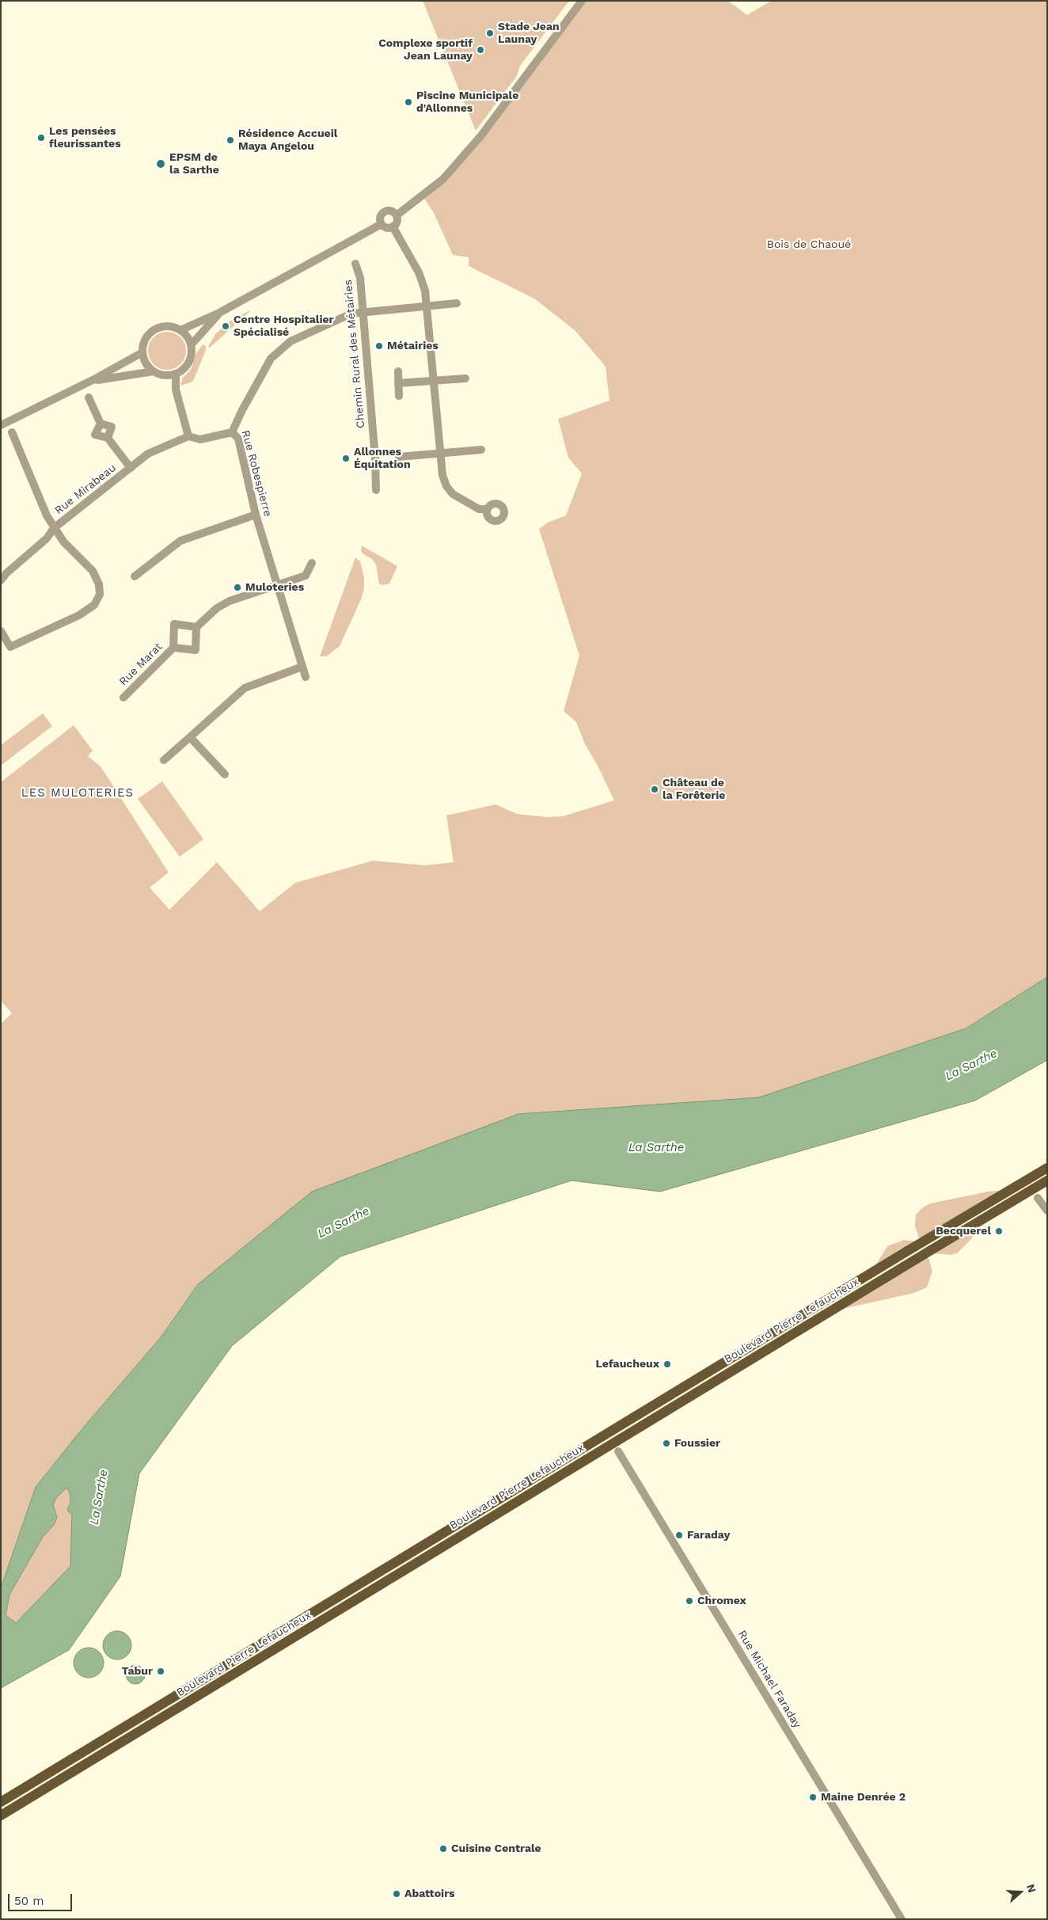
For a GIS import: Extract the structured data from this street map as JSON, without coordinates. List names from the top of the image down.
{
  "streets": {
    "main road": ["Boulevard Pierre Lefaucheux"],
    "street": [
      "Chemin Rural des Métairies",
      "Rue Robespierre",
      "Rue Mirabeau",
      "Rue Marat",
      "Rue Michael Faraday"
    ]
  },
  "crossings": [
    ["Chemin Rural des Métairies", "Rue Robespierre"],
    ["Rue Robespierre", "Rue Mirabeau"]
  ],
  "districts": ["LES MULOTERIES"],
  "water": ["La Sarthe"],
  "parks": ["Bois de Chaoué"],
  "places": [
    "Stade Jean Launay",
    "Complexe sportif Jean Launay",
    "Piscine Municipale d'Allonnes",
    "Les pensées fleurissantes",
    "Résidence Accueil Maya Angelou",
    "EPSM de la Sarthe",
    "Centre Hospitalier Spécialisé",
    "Métairies",
    "Allonnes Équitation",
    "Muloteries",
    "Château de la Forêterie",
    "Becquerel",
    "Lefaucheux",
    "Foussier",
    "Faraday",
    "Chromex",
    "Tabur",
    "Maine Denrée 2",
    "Cuisine Centrale",
    "Abattoirs"
  ],
  "scale_bar": "50 m",
  "north": "right"
}
